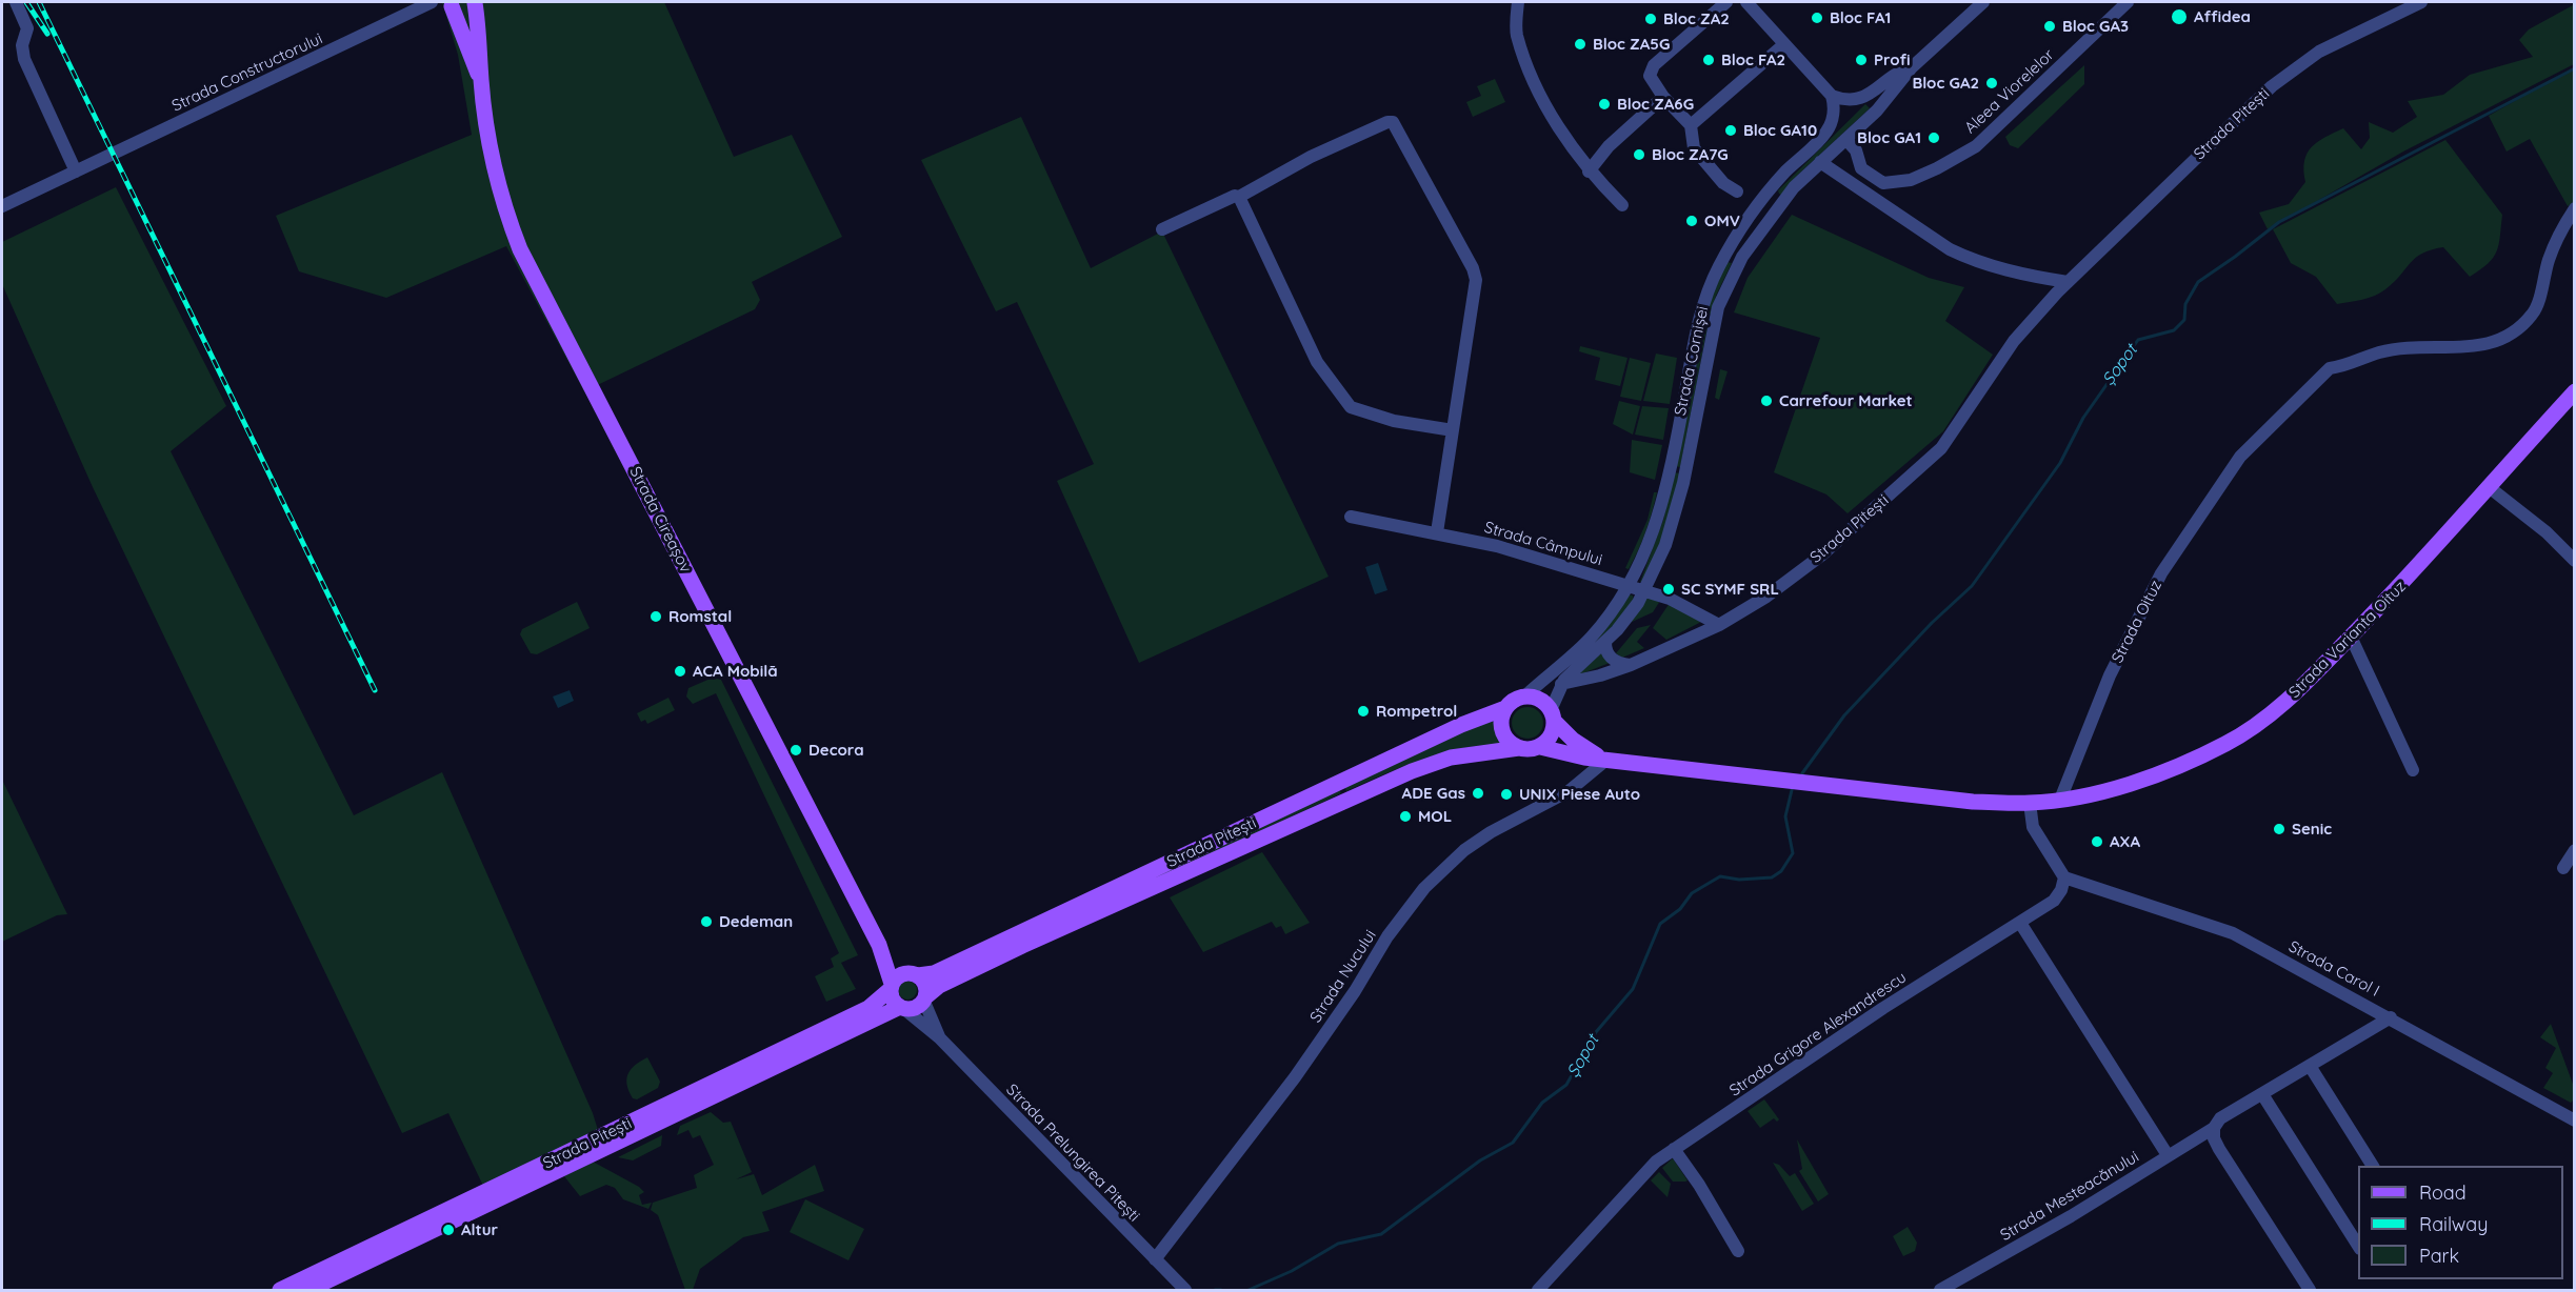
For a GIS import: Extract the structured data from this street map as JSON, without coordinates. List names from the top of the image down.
{
  "streets": {
    "main road": ["Strada Pitești", "Strada Cireașov", "Strada Varianta Oituz"],
    "street": [
      "Strada Constructorului",
      "Aleea Viorelelor",
      "Strada Cornișei",
      "Strada Câmpului",
      "Strada Oituz",
      "Strada Carol I",
      "Strada Nucului",
      "Strada Grigore Alexandrescu",
      "Strada Prelungirea Pitești",
      "Strada Mesteacănului"
    ]
  },
  "crossings": [
    ["Aleea Viorelelor", "Strada Cornișei"],
    ["Strada Pitești", "Strada Cornișei"],
    ["Strada Pitești", "Strada Cireașov"],
    ["Strada Pitești", "Strada Câmpului"],
    ["Strada Pitești", "Strada Prelungirea Pitești"],
    ["Strada Cornișei", "Strada Câmpului"],
    ["Strada Cireașov", "Strada Prelungirea Pitești"],
    ["Strada Oituz", "Strada Varianta Oituz"],
    ["Strada Carol I", "Strada Grigore Alexandrescu"],
    ["Strada Carol I", "Strada Mesteacănului"],
    ["Strada Nucului", "Strada Prelungirea Pitești"]
  ],
  "water": ["Șopot"],
  "places": [
    "Affidea",
    "Bloc FA1",
    "Bloc ZA2",
    "Bloc GA3",
    "Bloc ZA5G",
    "Bloc FA2",
    "Profi",
    "Bloc GA2",
    "Bloc ZA6G",
    "Bloc GA10",
    "Bloc GA1",
    "Bloc ZA7G",
    "OMV",
    "Carrefour Market",
    "SC SYMF SRL",
    "Romstal",
    "ACA Mobilă",
    "Rompetrol",
    "Decora",
    "ADE Gas",
    "UNIX Piese Auto",
    "MOL",
    "Senic",
    "AXA",
    "Dedeman",
    "Altur"
  ],
  "legend": ["Road", "Railway", "Park"]
}
